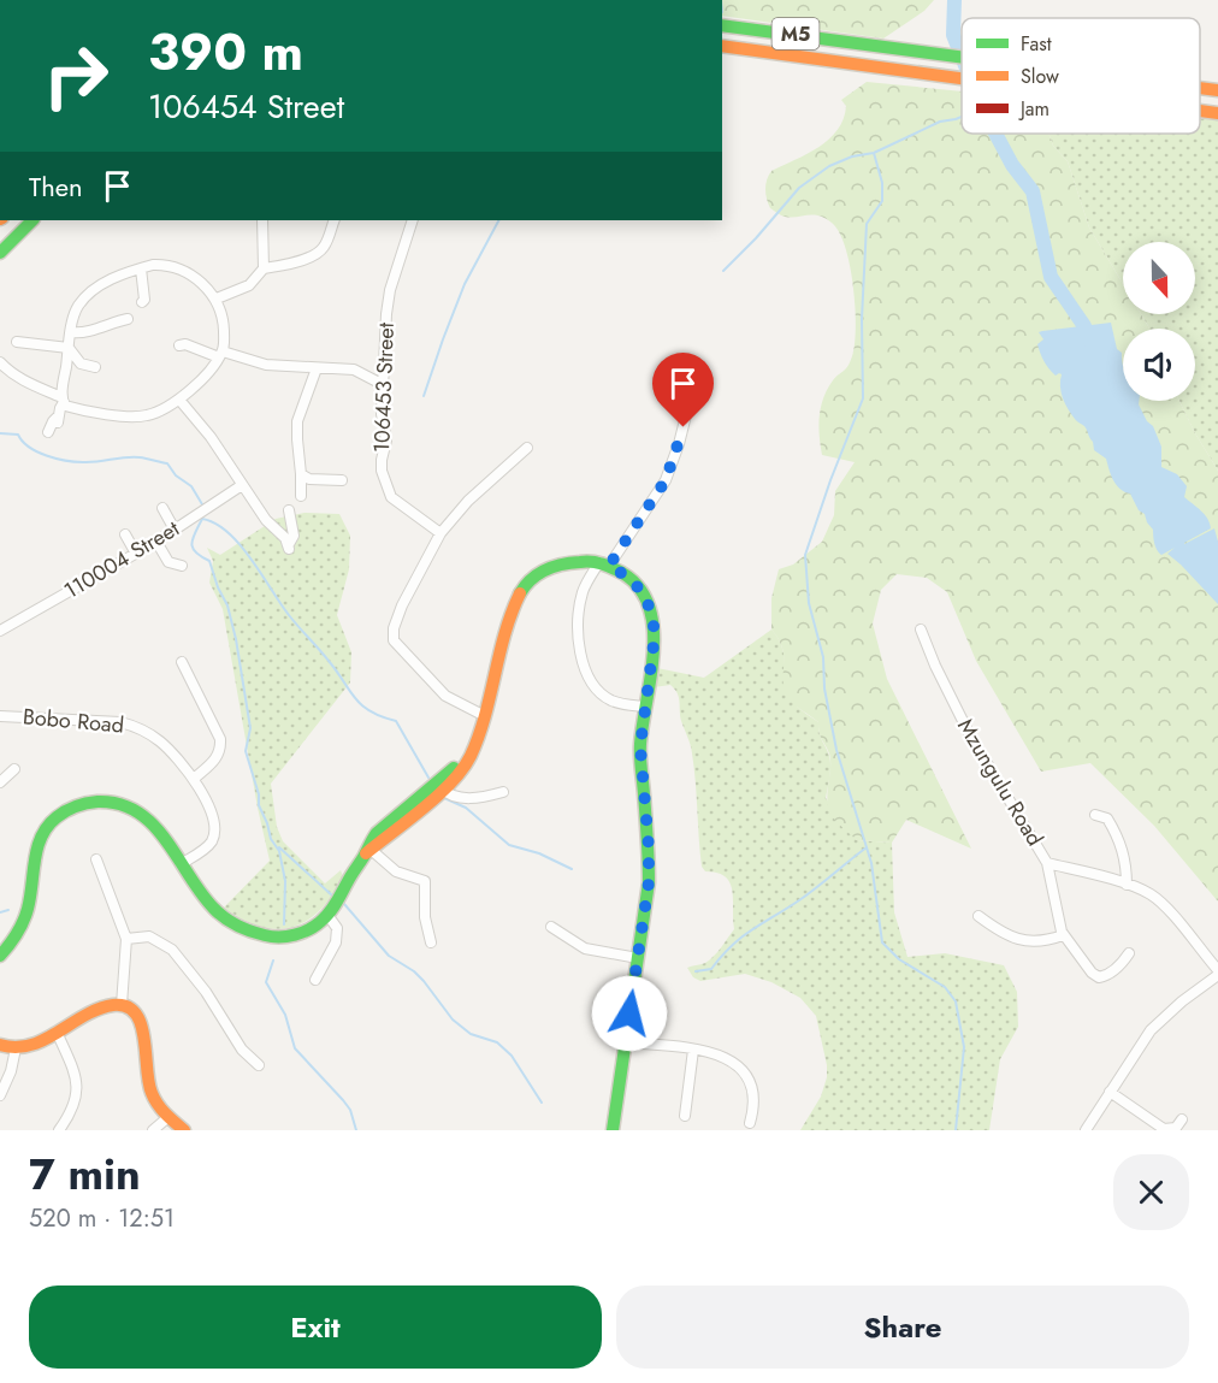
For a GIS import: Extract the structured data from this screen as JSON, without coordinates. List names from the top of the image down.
{
  "streets": {
    "street": [
      "M5",
      "106453 Street",
      "110004 Street",
      "Bobo Road",
      "Mzungulu Road"
    ]
  },
  "legend": ["Fast", "Slow", "Jam"],
  "north": "bottom",
  "page": {
    "turn": ["390 m", "106454 Street"],
    "then": "Then",
    "heading": ["7 min", "520 m · 12:51"],
    "buttons": ["Exit", "Share"]
  }
}
